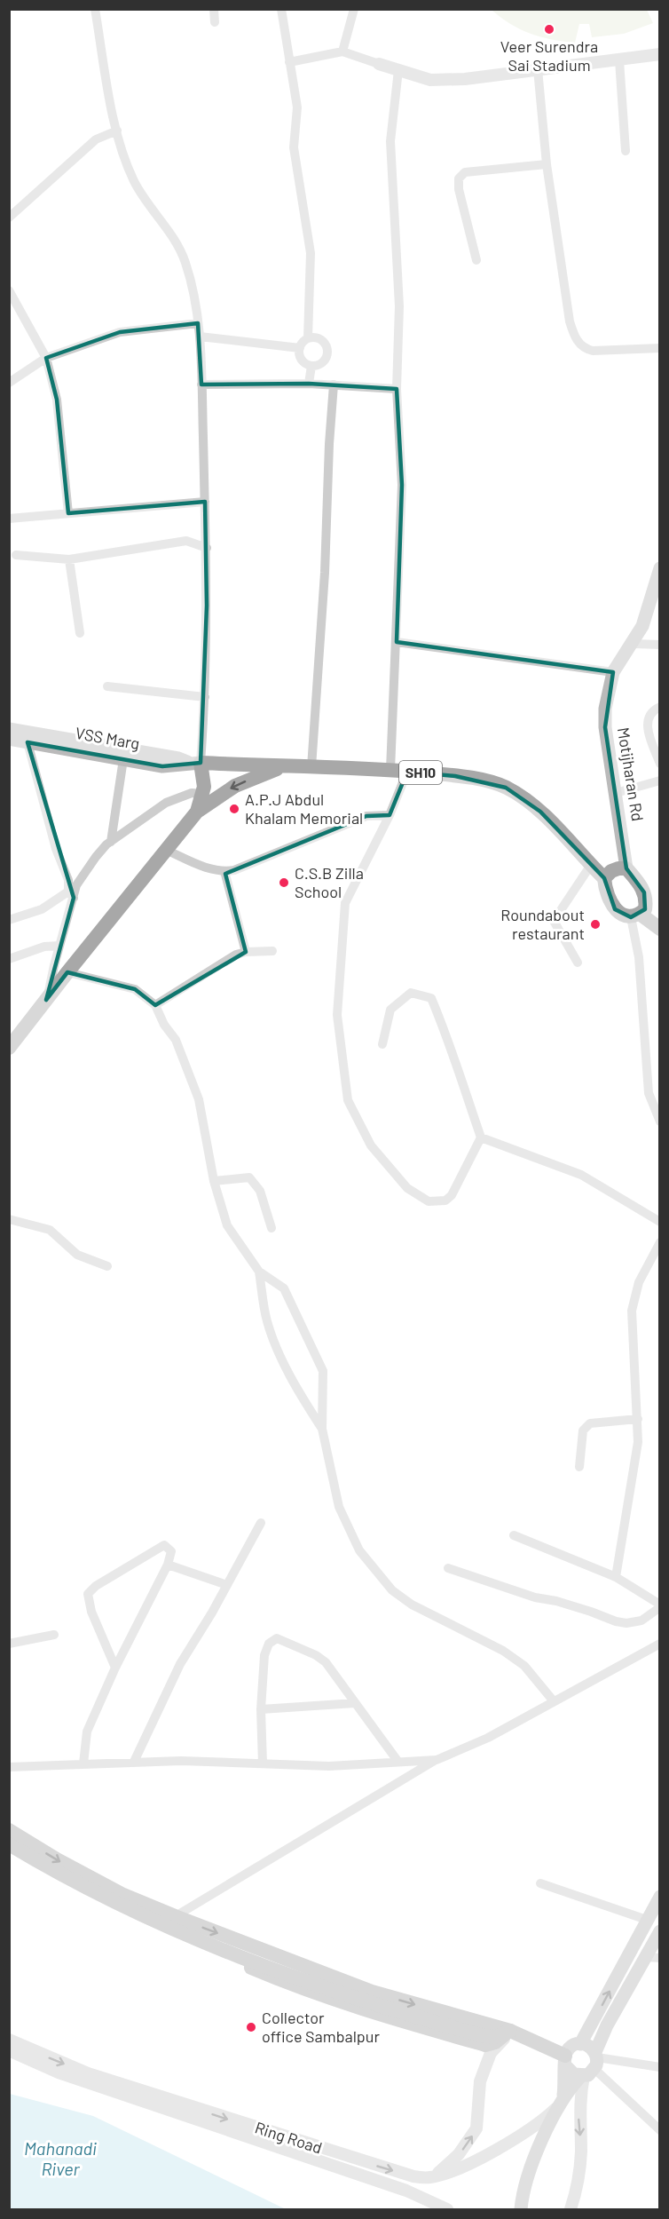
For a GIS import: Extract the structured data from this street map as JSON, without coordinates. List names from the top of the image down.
{
  "streets": {
    "main road": ["VSS Marg", "SH10", "Motijharan Rd"],
    "street": ["Ring Road"]
  },
  "crossings": [
    ["VSS Marg", "SH10"],
    ["SH10", "Motijharan Rd"]
  ],
  "water": ["Mahanadi River"],
  "places": [
    "Veer Surendra Sai Stadium",
    "A.P.J Abdul Khalam Memorial",
    "C.S.B Zilla School",
    "Roundabout restaurant",
    "Collector office Sambalpur"
  ]
}
